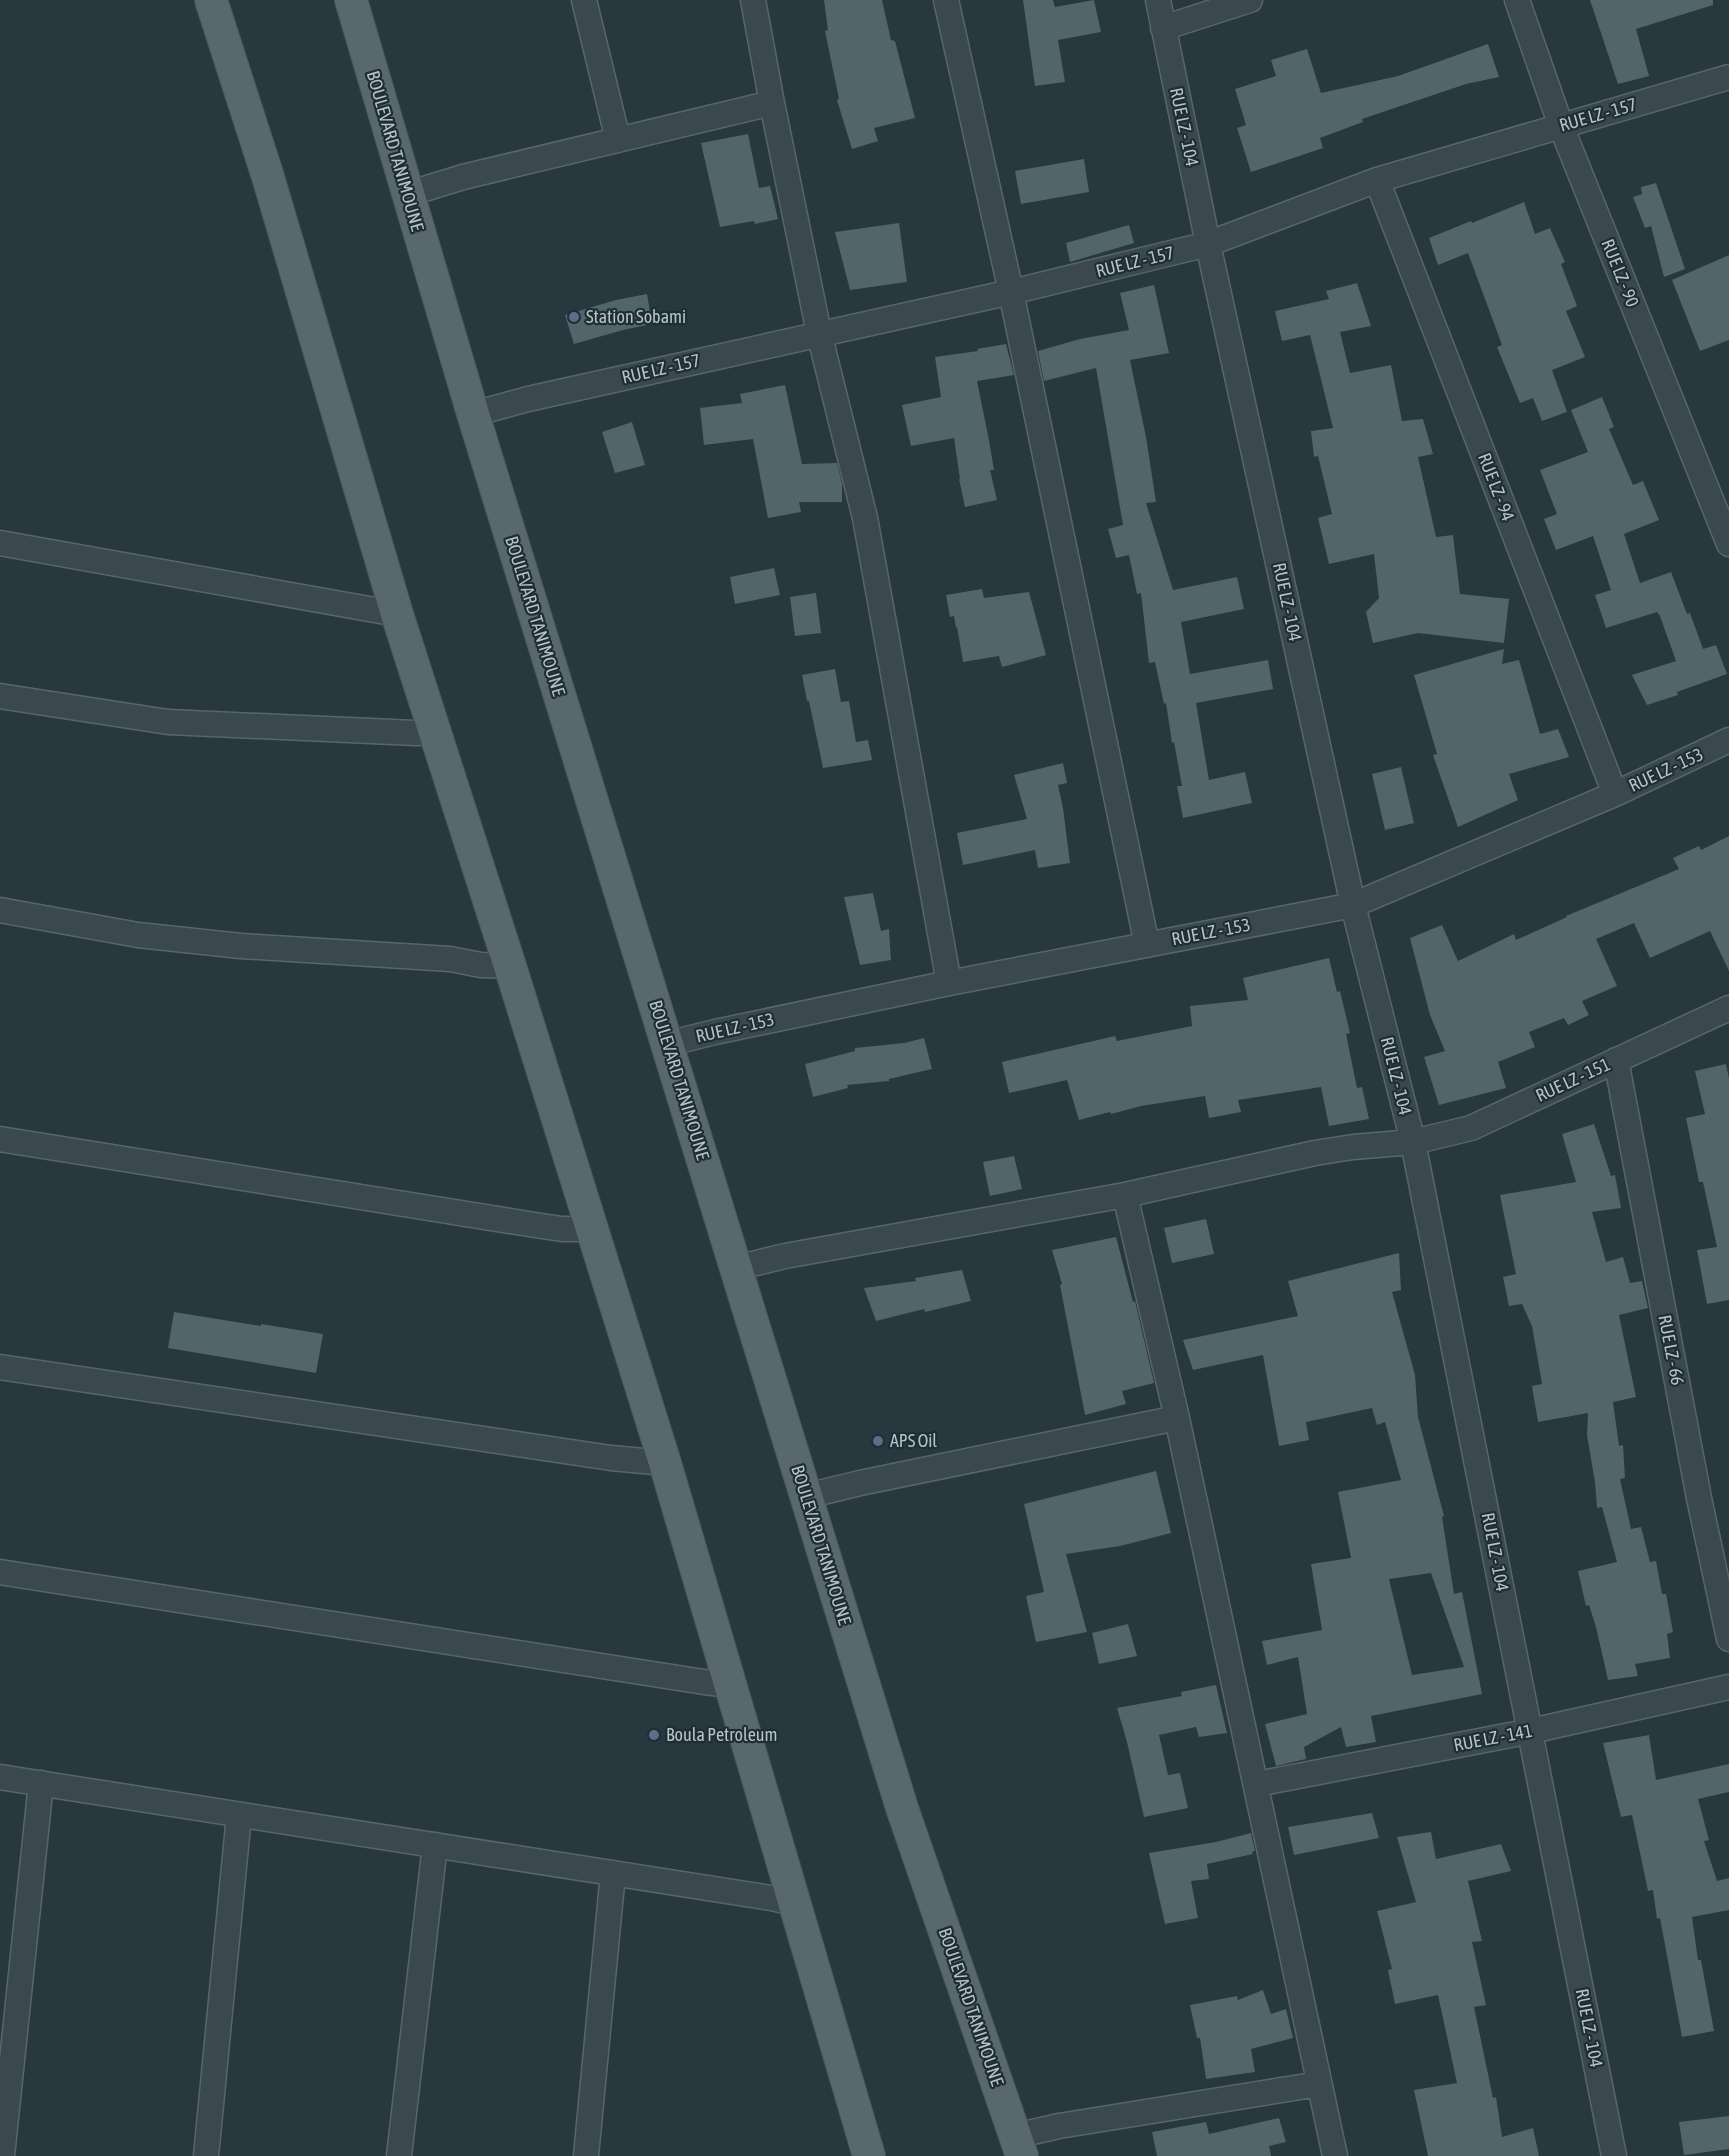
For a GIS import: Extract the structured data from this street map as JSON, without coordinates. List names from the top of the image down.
{
  "streets": {
    "main road": ["BOULEVARD TANIMOUNE"],
    "street": [
      "RUE LZ - 157",
      "RUE LZ - 104",
      "RUE LZ - 90",
      "RUE LZ - 94",
      "RUE LZ - 153",
      "RUE LZ - 151",
      "RUE LZ - 66",
      "RUE LZ - 141"
    ]
  },
  "crossings": [
    ["RUE LZ - 157", "RUE LZ - 104"],
    ["RUE LZ - 157", "BOULEVARD TANIMOUNE"],
    ["RUE LZ - 157", "RUE LZ - 90"],
    ["RUE LZ - 157", "RUE LZ - 94"],
    ["RUE LZ - 104", "RUE LZ - 153"],
    ["RUE LZ - 104", "RUE LZ - 151"],
    ["RUE LZ - 104", "RUE LZ - 141"],
    ["BOULEVARD TANIMOUNE", "RUE LZ - 153"],
    ["BOULEVARD TANIMOUNE", "RUE LZ - 151"],
    ["RUE LZ - 94", "RUE LZ - 153"],
    ["RUE LZ - 151", "RUE LZ - 66"]
  ],
  "places": ["Station Sobami", "APS Oil", "Boula Petroleum"]
}
